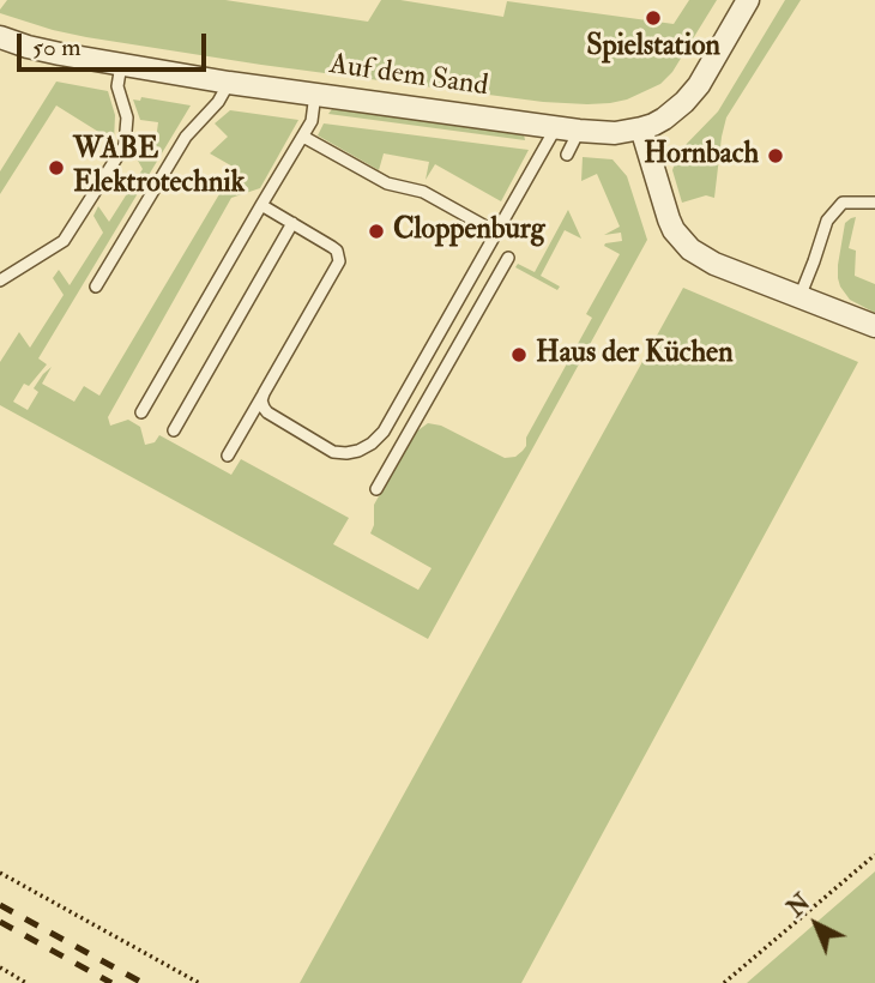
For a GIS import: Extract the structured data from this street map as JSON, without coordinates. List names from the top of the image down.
{
  "streets": {
    "street": ["Auf dem Sand"]
  },
  "places": [
    "Spielstation",
    "Hornbach",
    "WABE Elektrotechnik",
    "Cloppenburg",
    "Haus der Küchen"
  ],
  "scale_bar": "50 m",
  "north": "top left"
}
